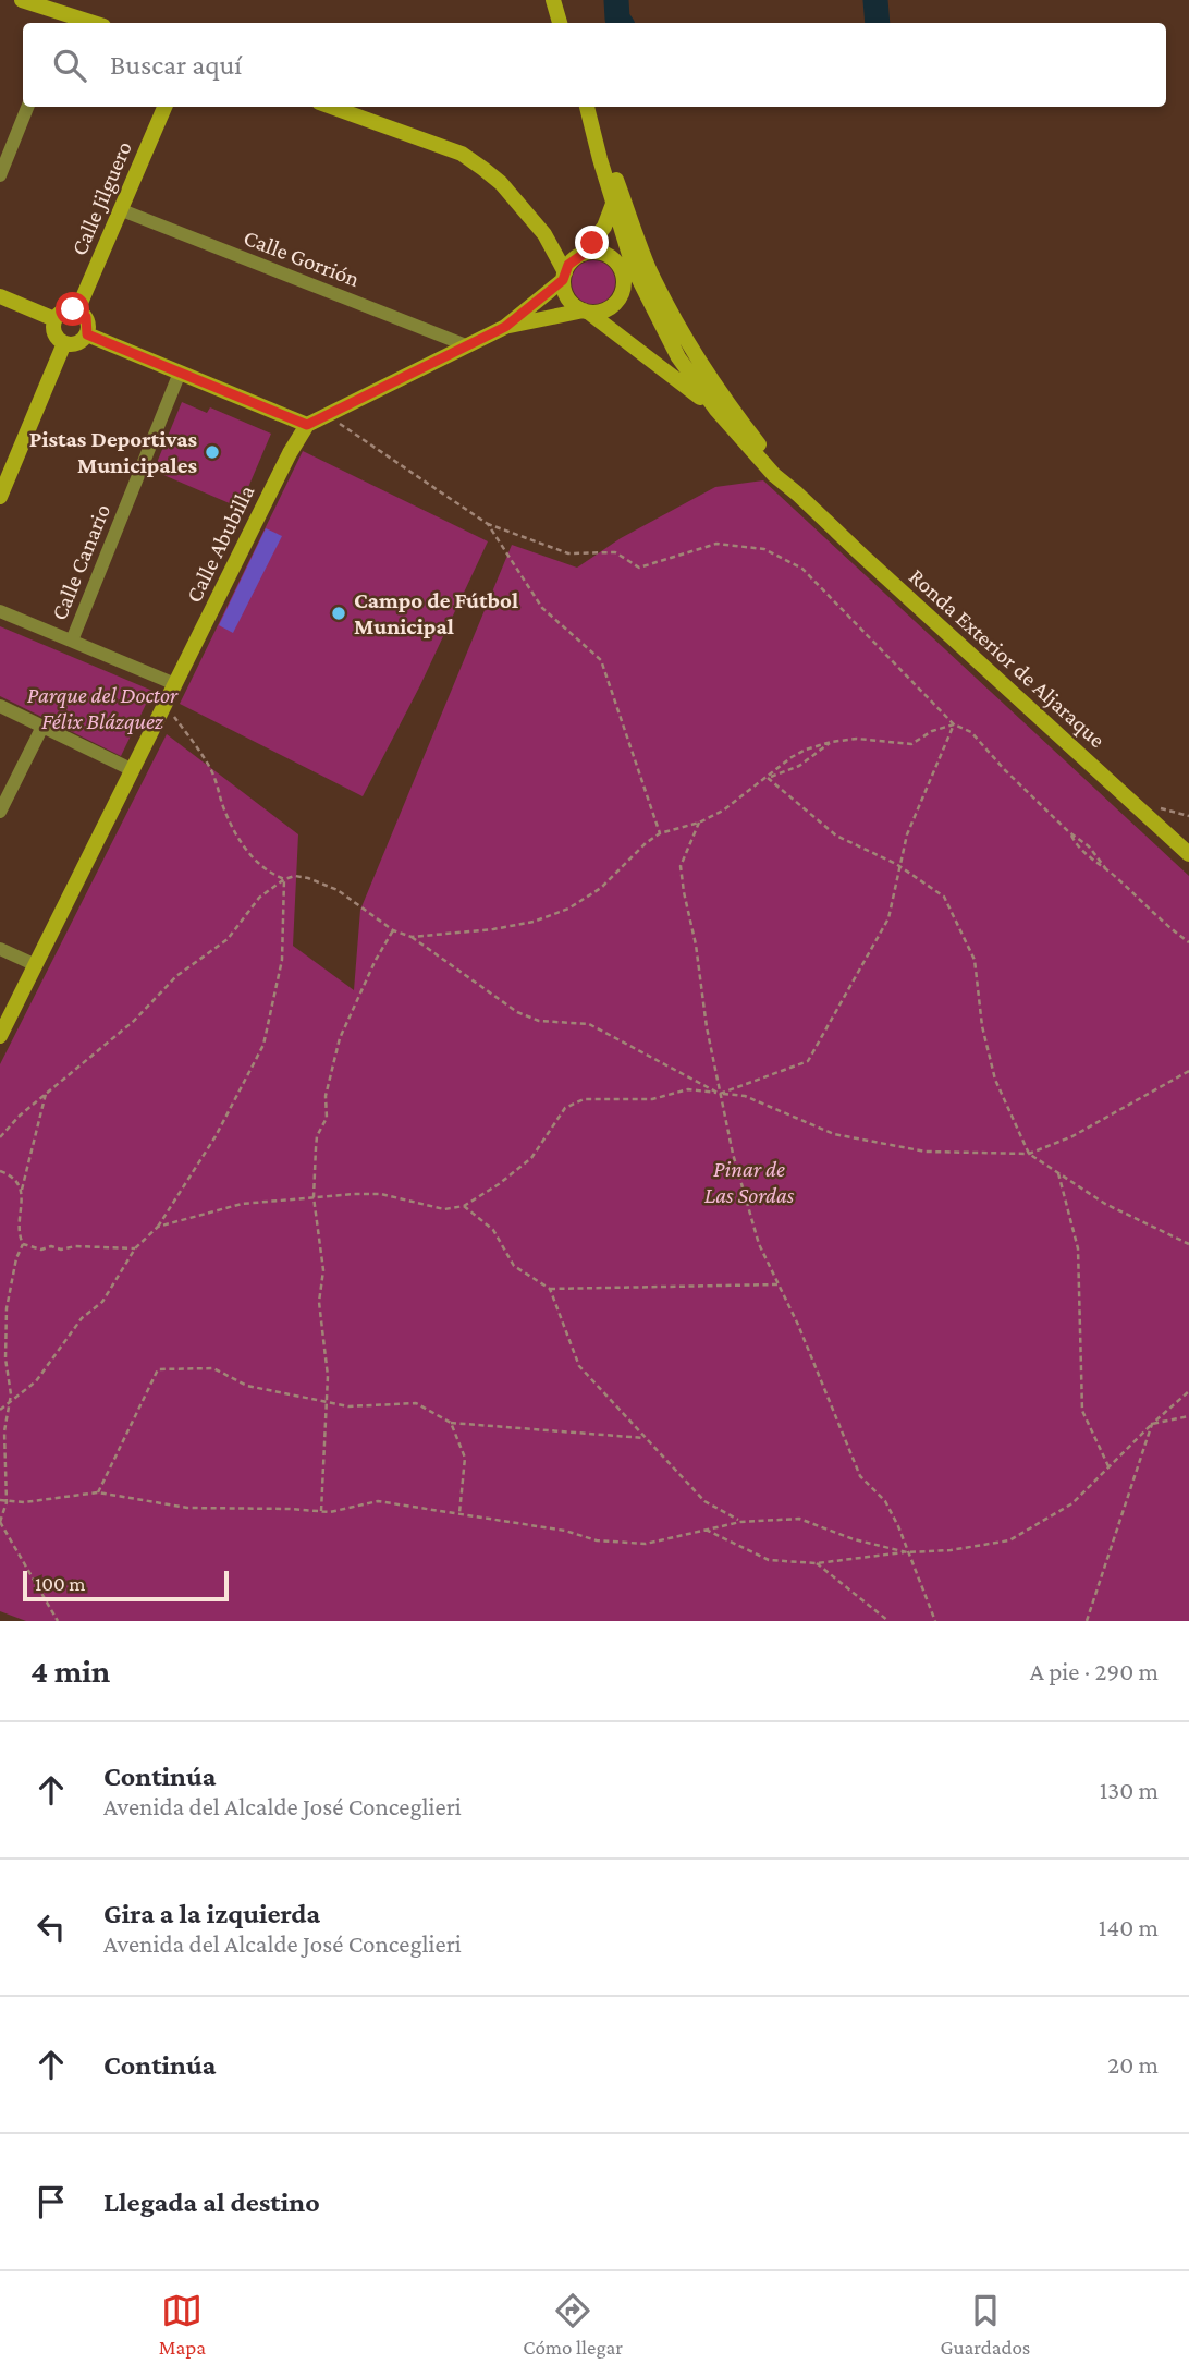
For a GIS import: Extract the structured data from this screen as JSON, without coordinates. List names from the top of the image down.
{
  "streets": {
    "street": [
      "Calle Jilguero",
      "Calle Gorrión",
      "Calle Abubilla",
      "Calle Canario",
      "Ronda Exterior de Aljaraque"
    ]
  },
  "crossings": [
    ["Calle Jilguero", "Calle Gorrión"]
  ],
  "parks": ["Parque del Doctor Félix Blázquez", "Pinar de Las Sordas"],
  "places": ["Pistas Deportivas Municipales", "Campo de Fútbol Municipal"],
  "scale_bar": "100 m",
  "page": {
    "search": "Buscar aquí",
    "scale": "100 m",
    "heading": ["4 min", "A pie · 290 m"],
    "list": [
      ["Continúa", "Avenida del Alcalde José Conceglieri", "130 m"],
      ["Gira a la izquierda", "Avenida del Alcalde José Conceglieri", "140 m"],
      ["Continúa", "20 m"],
      "Llegada al destino"
    ],
    "nav": ["Mapa", "Cómo llegar", "Guardados"]
  }
}
